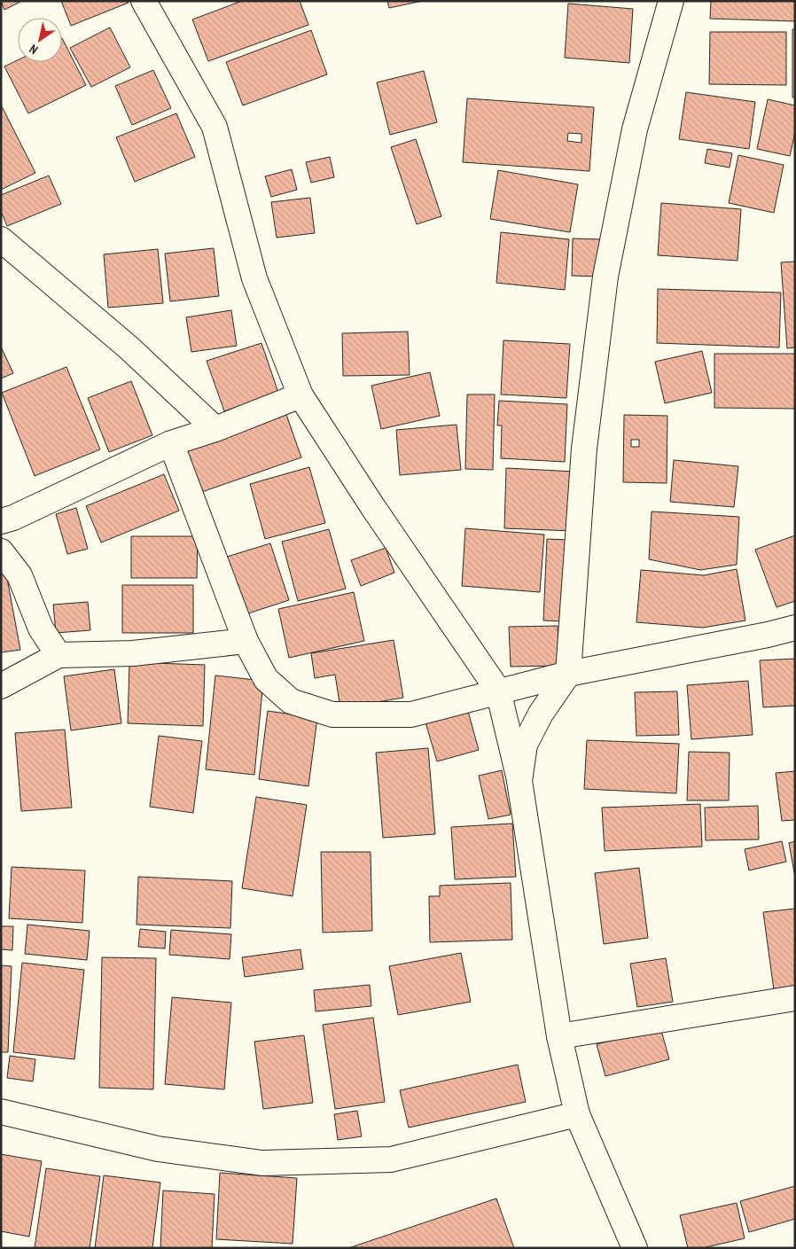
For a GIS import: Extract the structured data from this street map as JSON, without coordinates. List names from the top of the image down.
{
  "north": "bottom left"
}
